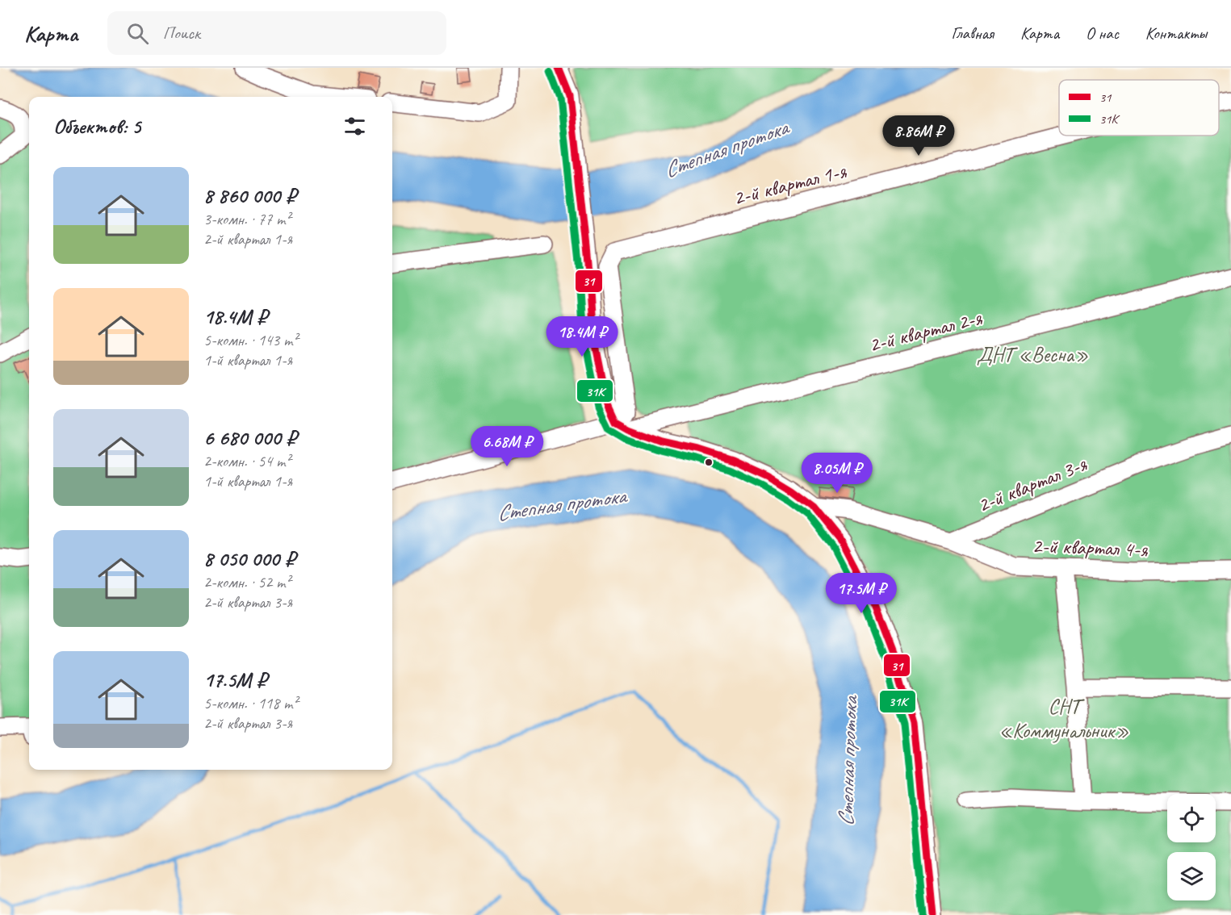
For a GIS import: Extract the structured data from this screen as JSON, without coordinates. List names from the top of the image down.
{
  "streets": {
    "street": [
      "2-й квартал 1-я",
      "2-й квартал 2-я",
      "2-й квартал 3-я",
      "2-й квартал 4-я"
    ]
  },
  "crossings": [
    ["2-й квартал 1-я", "2-й квартал 2-я"],
    ["2-й квартал 3-я", "2-й квартал 4-я"]
  ],
  "water": ["Степная протока"],
  "parks": ["ДНТ «Весна»", "СНТ «Коммунальник»"],
  "lines": ["transit line 31", "transit line 31К"],
  "legend": ["31", "31К"],
  "page": {
    "header": "Карта",
    "search": "Поиск",
    "nav": [
      "Главная",
      "Карта",
      "О нас",
      "Контакты"
    ],
    "heading": "Объектов: 5",
    "price": [
      "8.86M ₽",
      "18.4M ₽",
      "6.68M ₽",
      "8.05M ₽",
      "17.5M ₽"
    ],
    "list": [
      {
        "name": "8 860 000 ₽",
        "note": "3-комн. · 77 m² · 2-й квартал 1-я"
      },
      {
        "name": "18.4M ₽",
        "note": "5-комн. · 143 m² · 1-й квартал 1-я"
      },
      {
        "name": "6 680 000 ₽",
        "note": "2-комн. · 54 m² · 1-й квартал 1-я"
      },
      {
        "name": "8 050 000 ₽",
        "note": "2-комн. · 52 m² · 2-й квартал 3-я"
      },
      {
        "name": "17.5M ₽",
        "note": "5-комн. · 118 m² · 2-й квартал 3-я"
      }
    ]
  }
}
